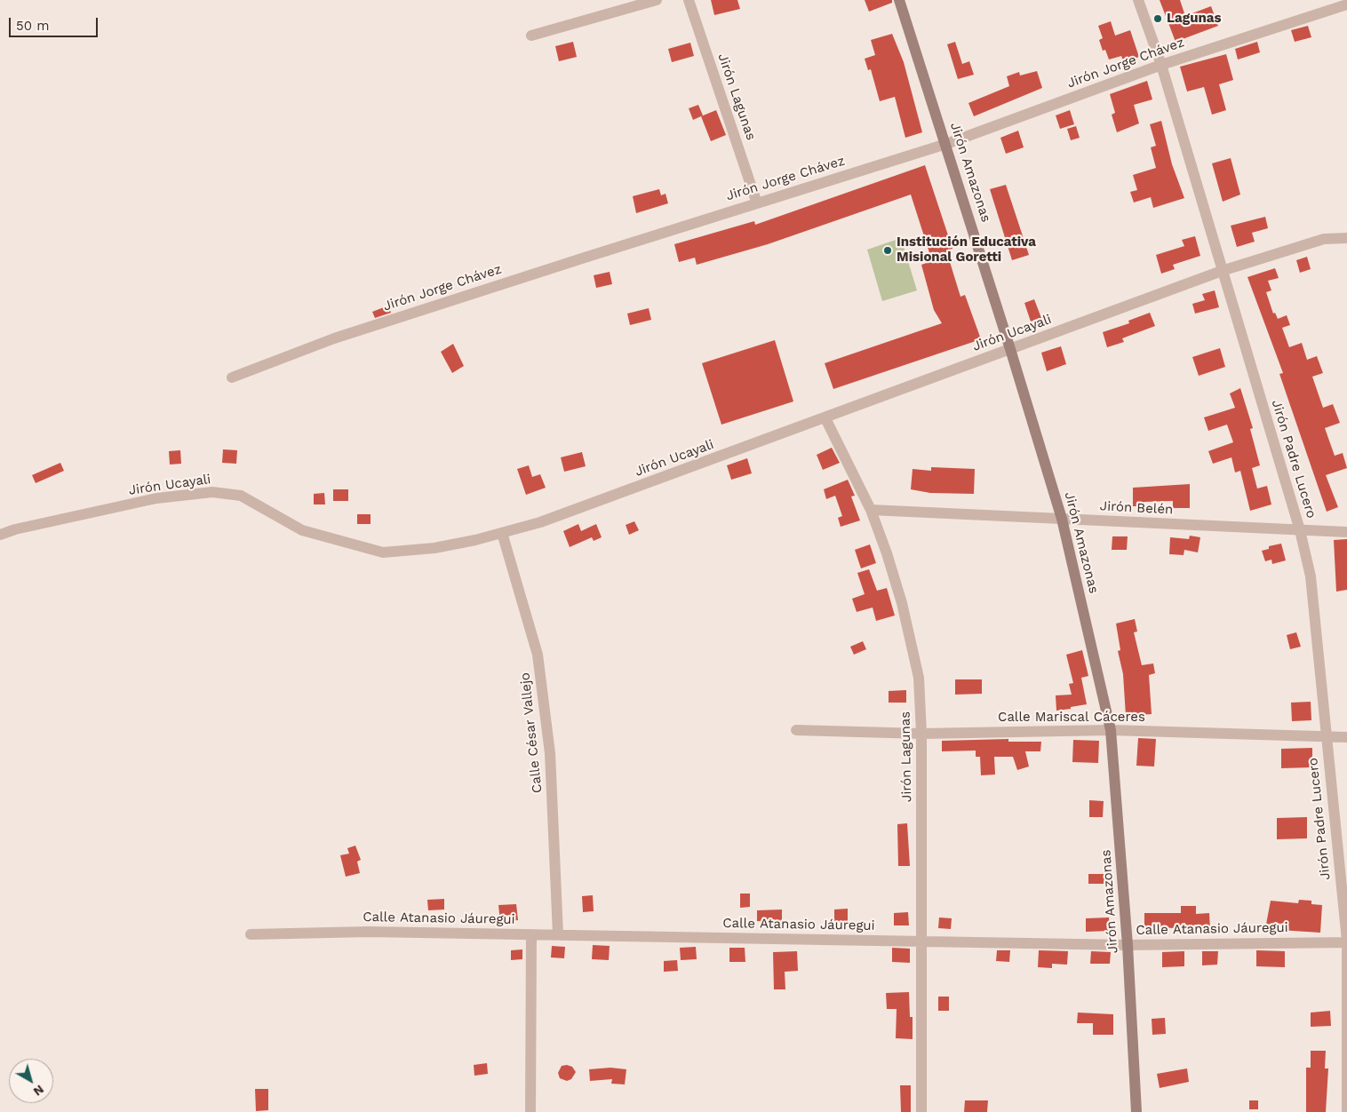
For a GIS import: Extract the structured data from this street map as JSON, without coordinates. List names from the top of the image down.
{
  "streets": {
    "street": [
      "Jirón Jorge Chávez",
      "Jirón Lagunas",
      "Jirón Amazonas",
      "Jirón Ucayali",
      "Jirón Padre Lucero",
      "Jirón Belén",
      "Calle Mariscal Cáceres",
      "Calle César Vallejo",
      "Calle Atanasio Jáuregui"
    ]
  },
  "crossings": [
    ["Jirón Jorge Chávez", "Jirón Lagunas"],
    ["Jirón Jorge Chávez", "Jirón Amazonas"],
    ["Jirón Jorge Chávez", "Jirón Padre Lucero"],
    ["Jirón Lagunas", "Jirón Ucayali"],
    ["Jirón Lagunas", "Jirón Belén"],
    ["Jirón Lagunas", "Calle Mariscal Cáceres"],
    ["Jirón Lagunas", "Calle Atanasio Jáuregui"],
    ["Jirón Amazonas", "Jirón Ucayali"],
    ["Jirón Amazonas", "Jirón Belén"],
    ["Jirón Amazonas", "Calle Mariscal Cáceres"],
    ["Jirón Amazonas", "Calle Atanasio Jáuregui"],
    ["Jirón Ucayali", "Jirón Padre Lucero"],
    ["Jirón Ucayali", "Calle César Vallejo"],
    ["Jirón Padre Lucero", "Jirón Belén"],
    ["Jirón Padre Lucero", "Calle Mariscal Cáceres"],
    ["Jirón Padre Lucero", "Calle Atanasio Jáuregui"],
    ["Calle César Vallejo", "Calle Atanasio Jáuregui"]
  ],
  "places": ["Lagunas", "Institución Educativa Misional Goretti"],
  "scale_bar": "50 m",
  "north": "bottom right"
}
